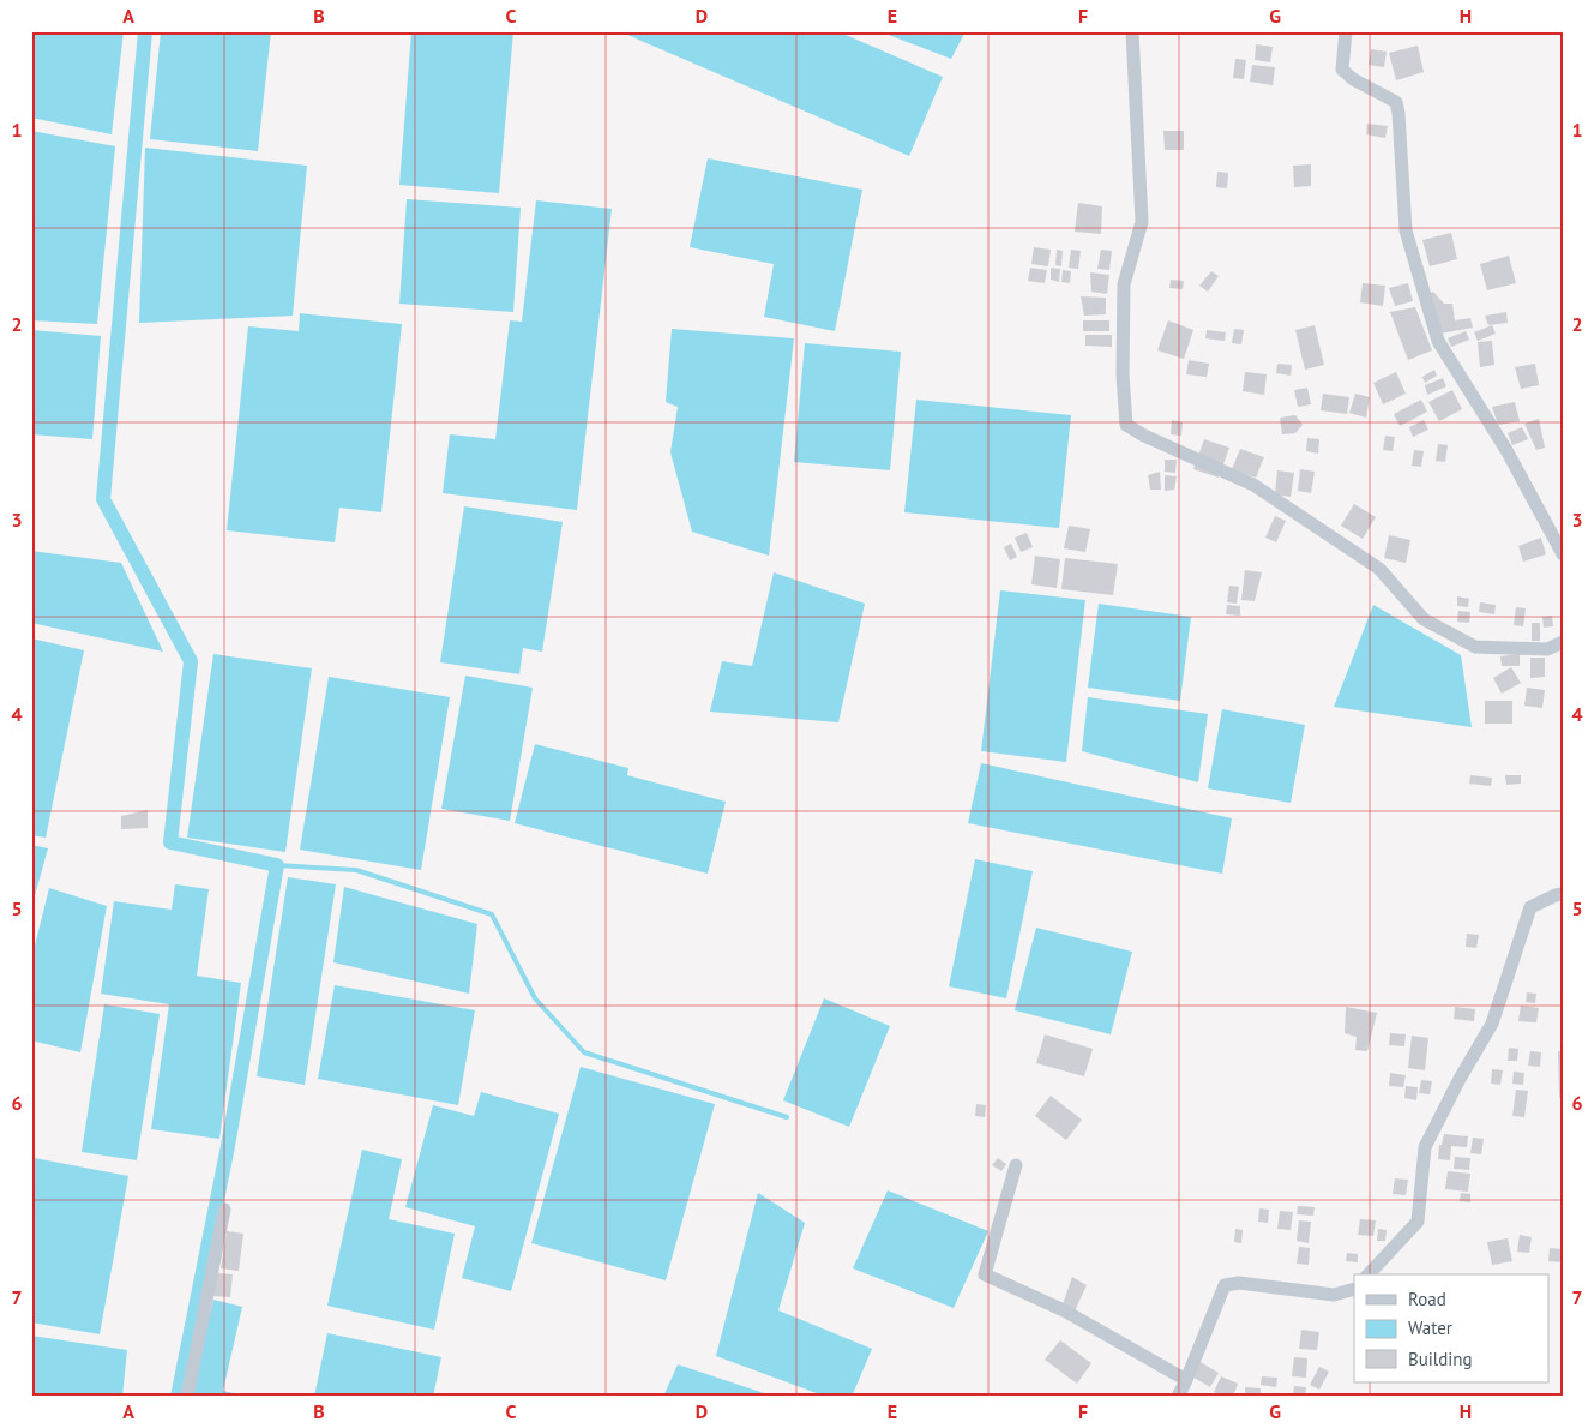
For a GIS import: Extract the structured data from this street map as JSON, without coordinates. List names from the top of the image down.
{
  "legend": ["Road", "Water", "Building"],
  "grid": {
    "columns": [
      "A",
      "B",
      "C",
      "D",
      "E",
      "F",
      "G",
      "H"
    ],
    "rows": [
      "1",
      "2",
      "3",
      "4",
      "5",
      "6",
      "7"
    ]
  }
}
